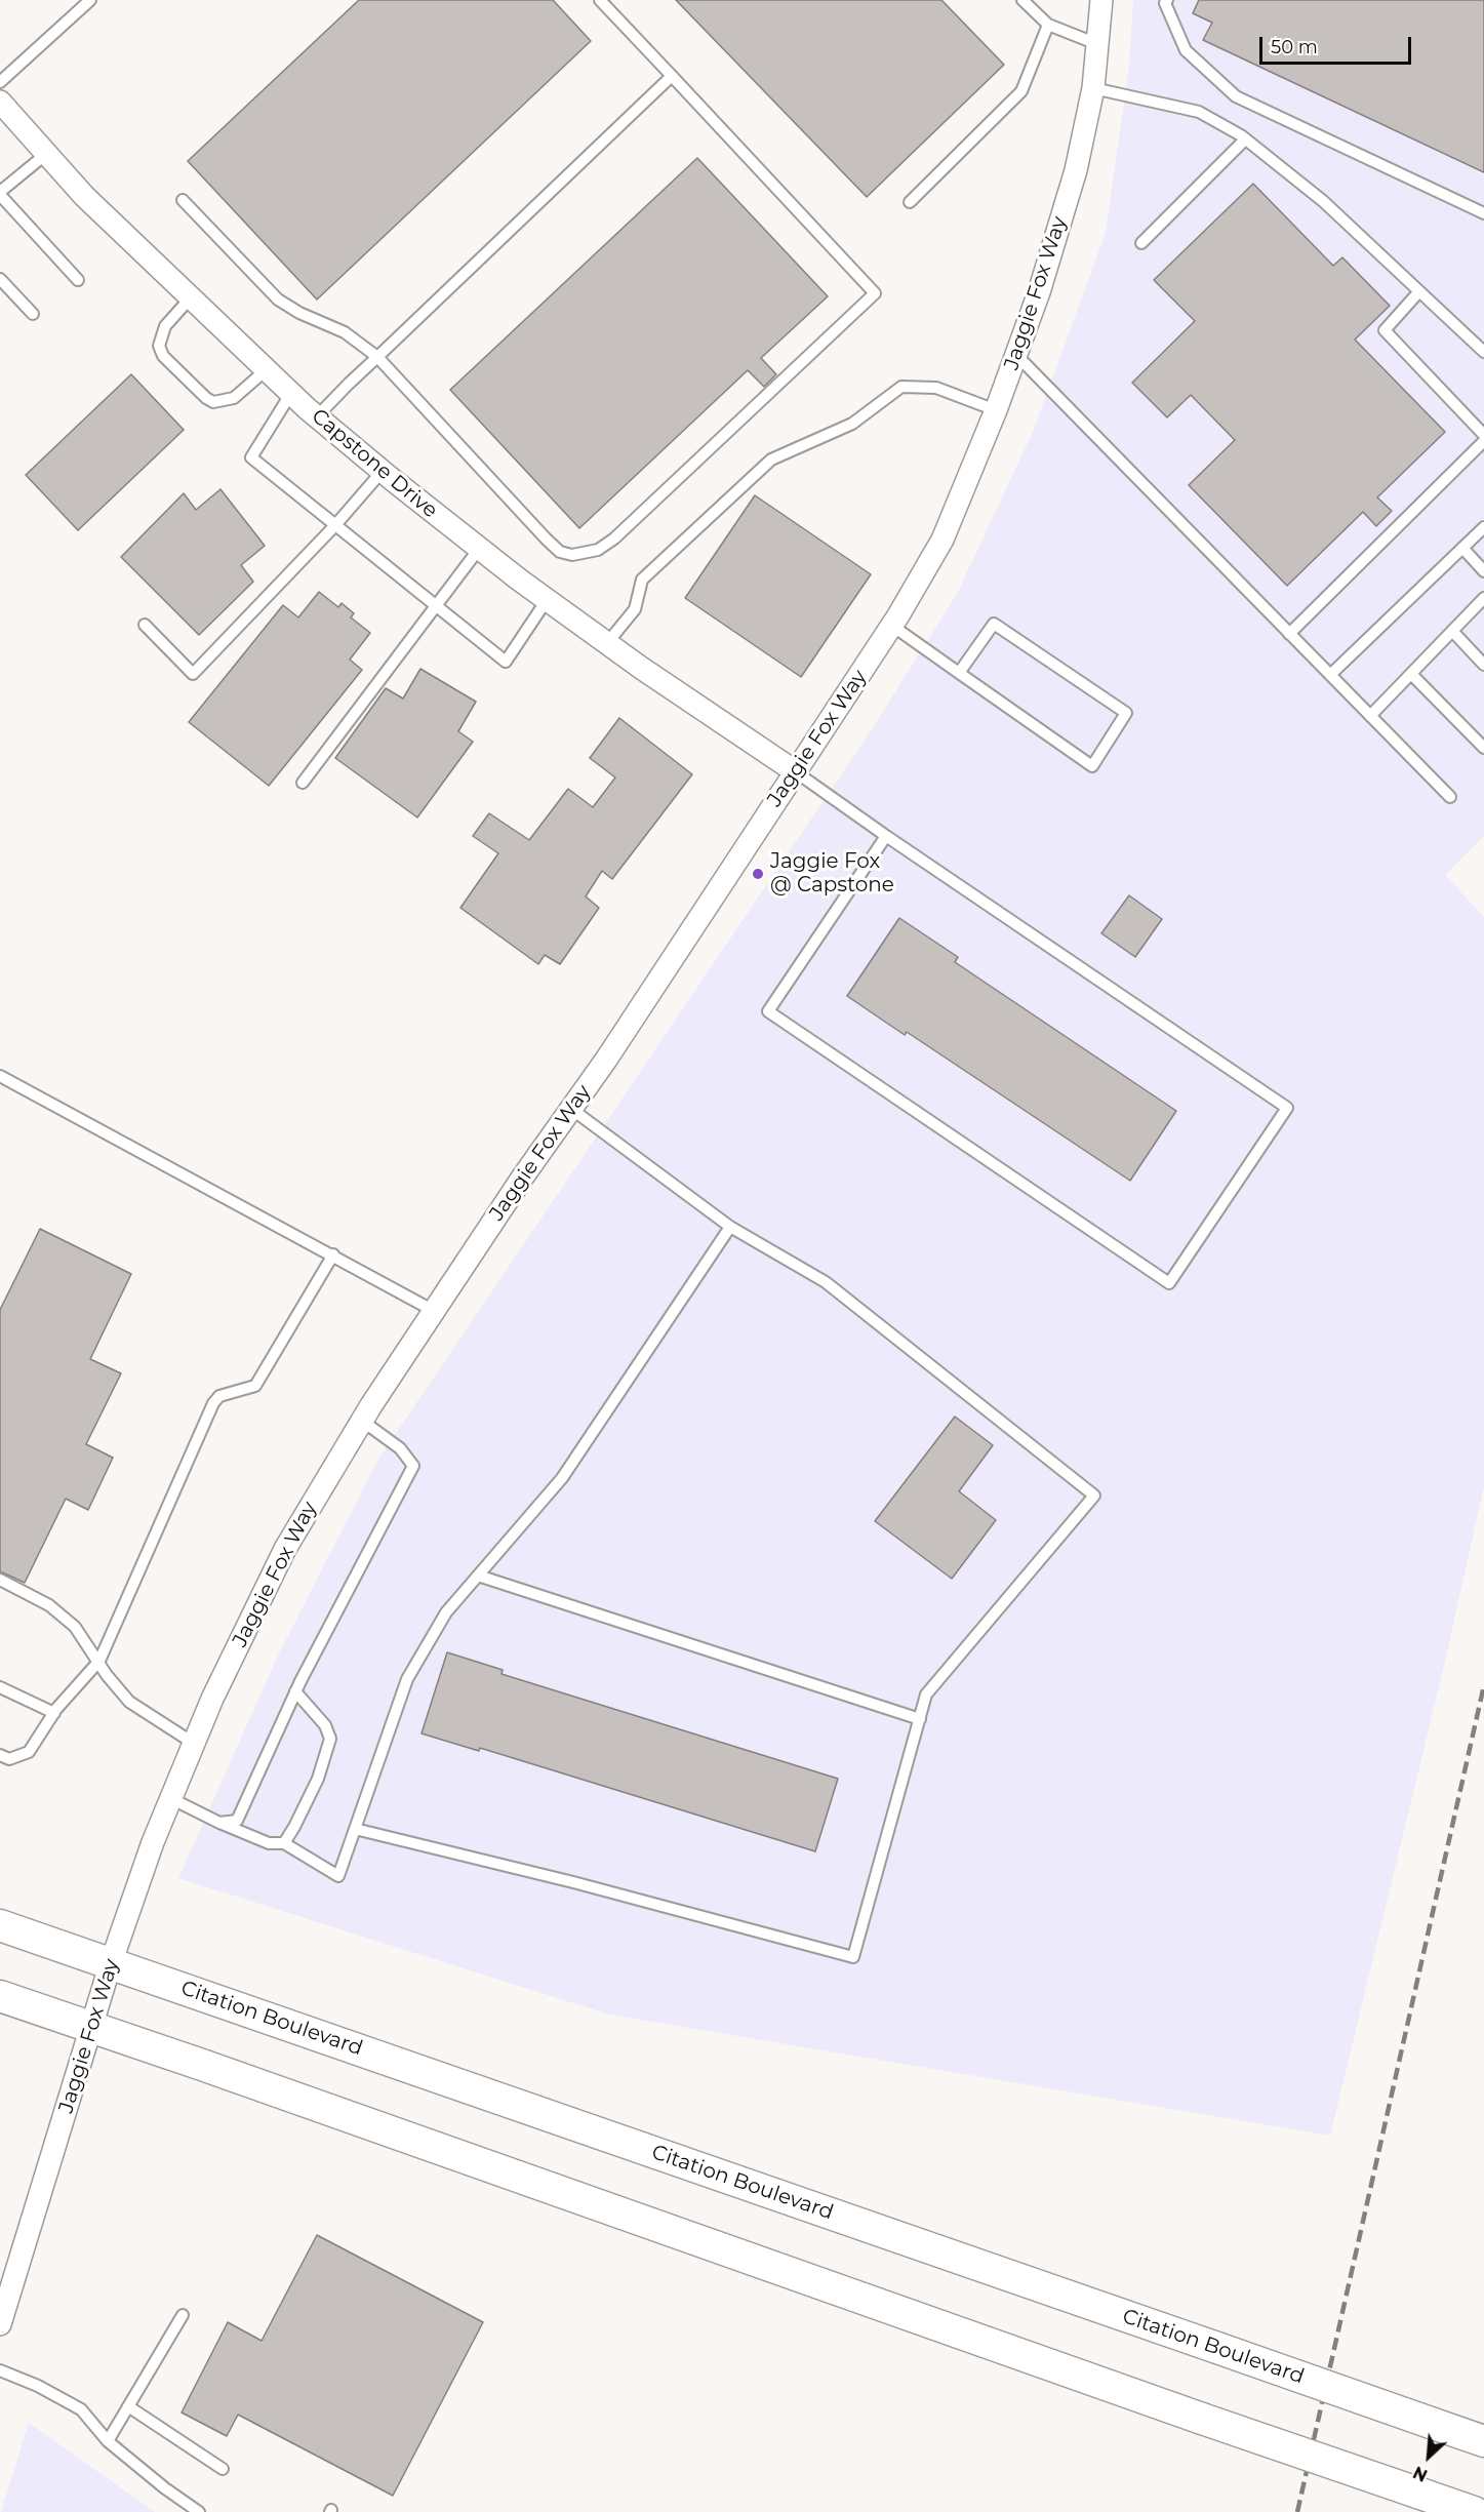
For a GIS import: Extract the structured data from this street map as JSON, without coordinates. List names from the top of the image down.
{
  "streets": {
    "main road": ["Citation Boulevard"],
    "street": ["Jaggie Fox Way", "Capstone Drive"]
  },
  "crossings": [
    ["Jaggie Fox Way", "Capstone Drive"],
    ["Jaggie Fox Way", "Citation Boulevard"]
  ],
  "places": ["Jaggie Fox @ Capstone"],
  "scale_bar": "50 m",
  "north": "bottom left"
}
